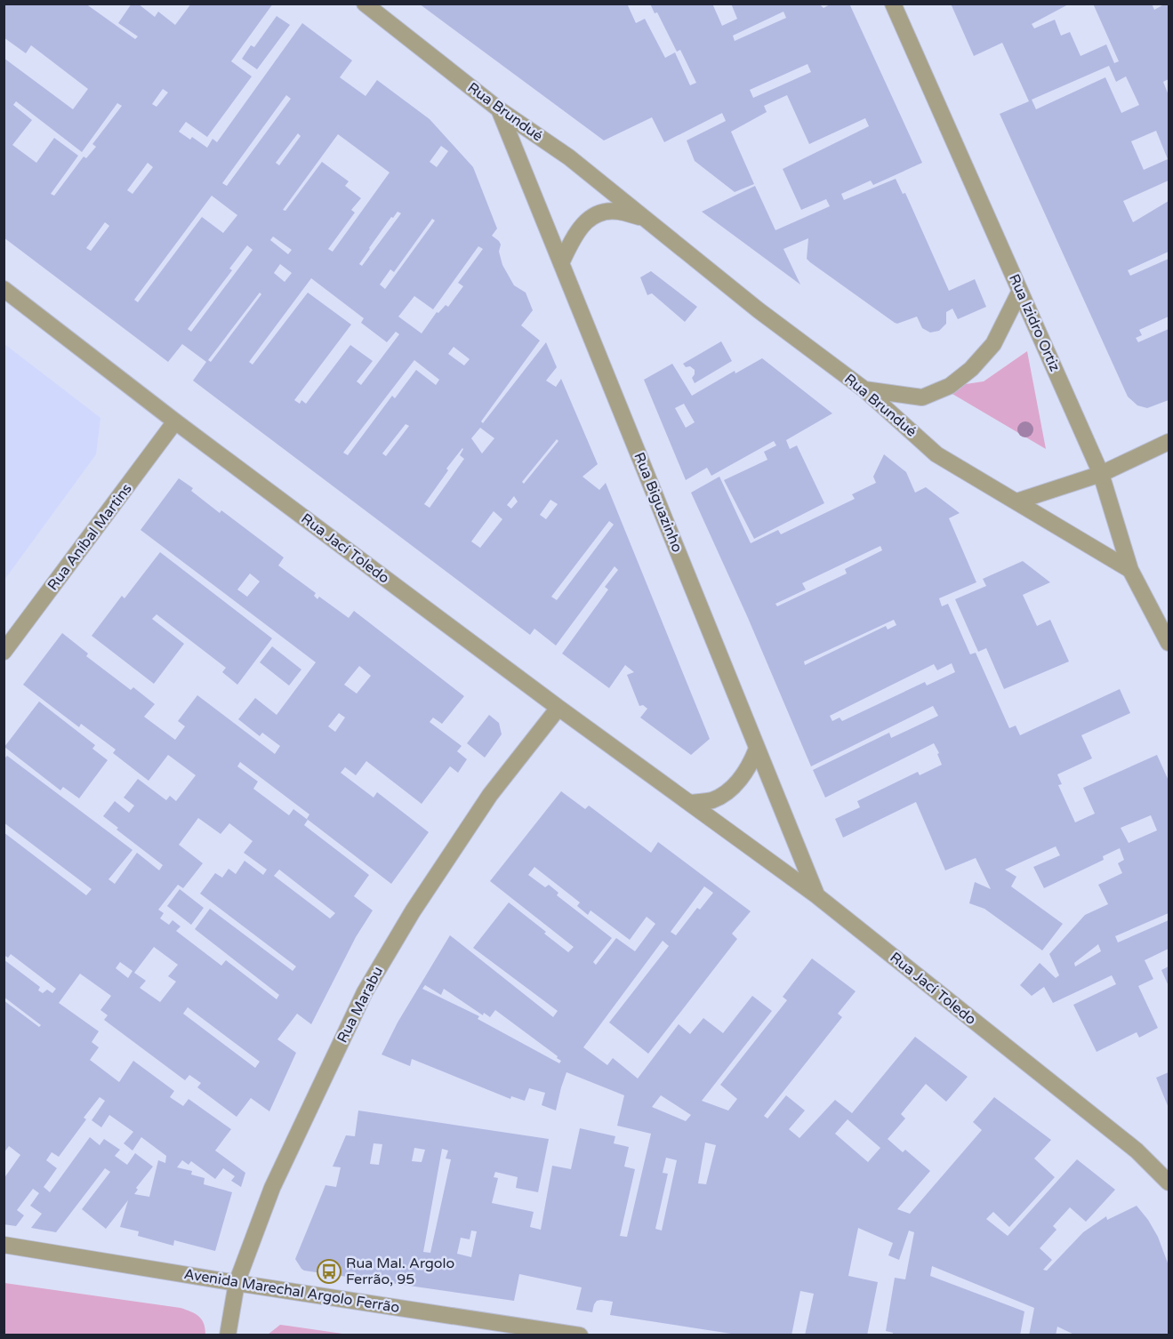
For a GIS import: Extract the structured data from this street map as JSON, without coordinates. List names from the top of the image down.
{
  "streets": {
    "street": [
      "Rua Brundué",
      "Rua Izidro Ortiz",
      "Rua Biguazinho",
      "Rua Aníbal Martins",
      "Rua Jací Toledo",
      "Rua Marabu",
      "Avenida Marechal Argolo Ferrão"
    ]
  },
  "crossings": [
    ["Rua Brundué", "Rua Izidro Ortiz"],
    ["Rua Brundué", "Rua Biguazinho"],
    ["Rua Biguazinho", "Rua Jací Toledo"],
    ["Rua Aníbal Martins", "Rua Jací Toledo"],
    ["Rua Jací Toledo", "Rua Marabu"],
    ["Rua Marabu", "Avenida Marechal Argolo Ferrão"]
  ],
  "places": {
    "bus stop": ["Rua Mal. Argolo Ferrão, 95"]
  }
}
